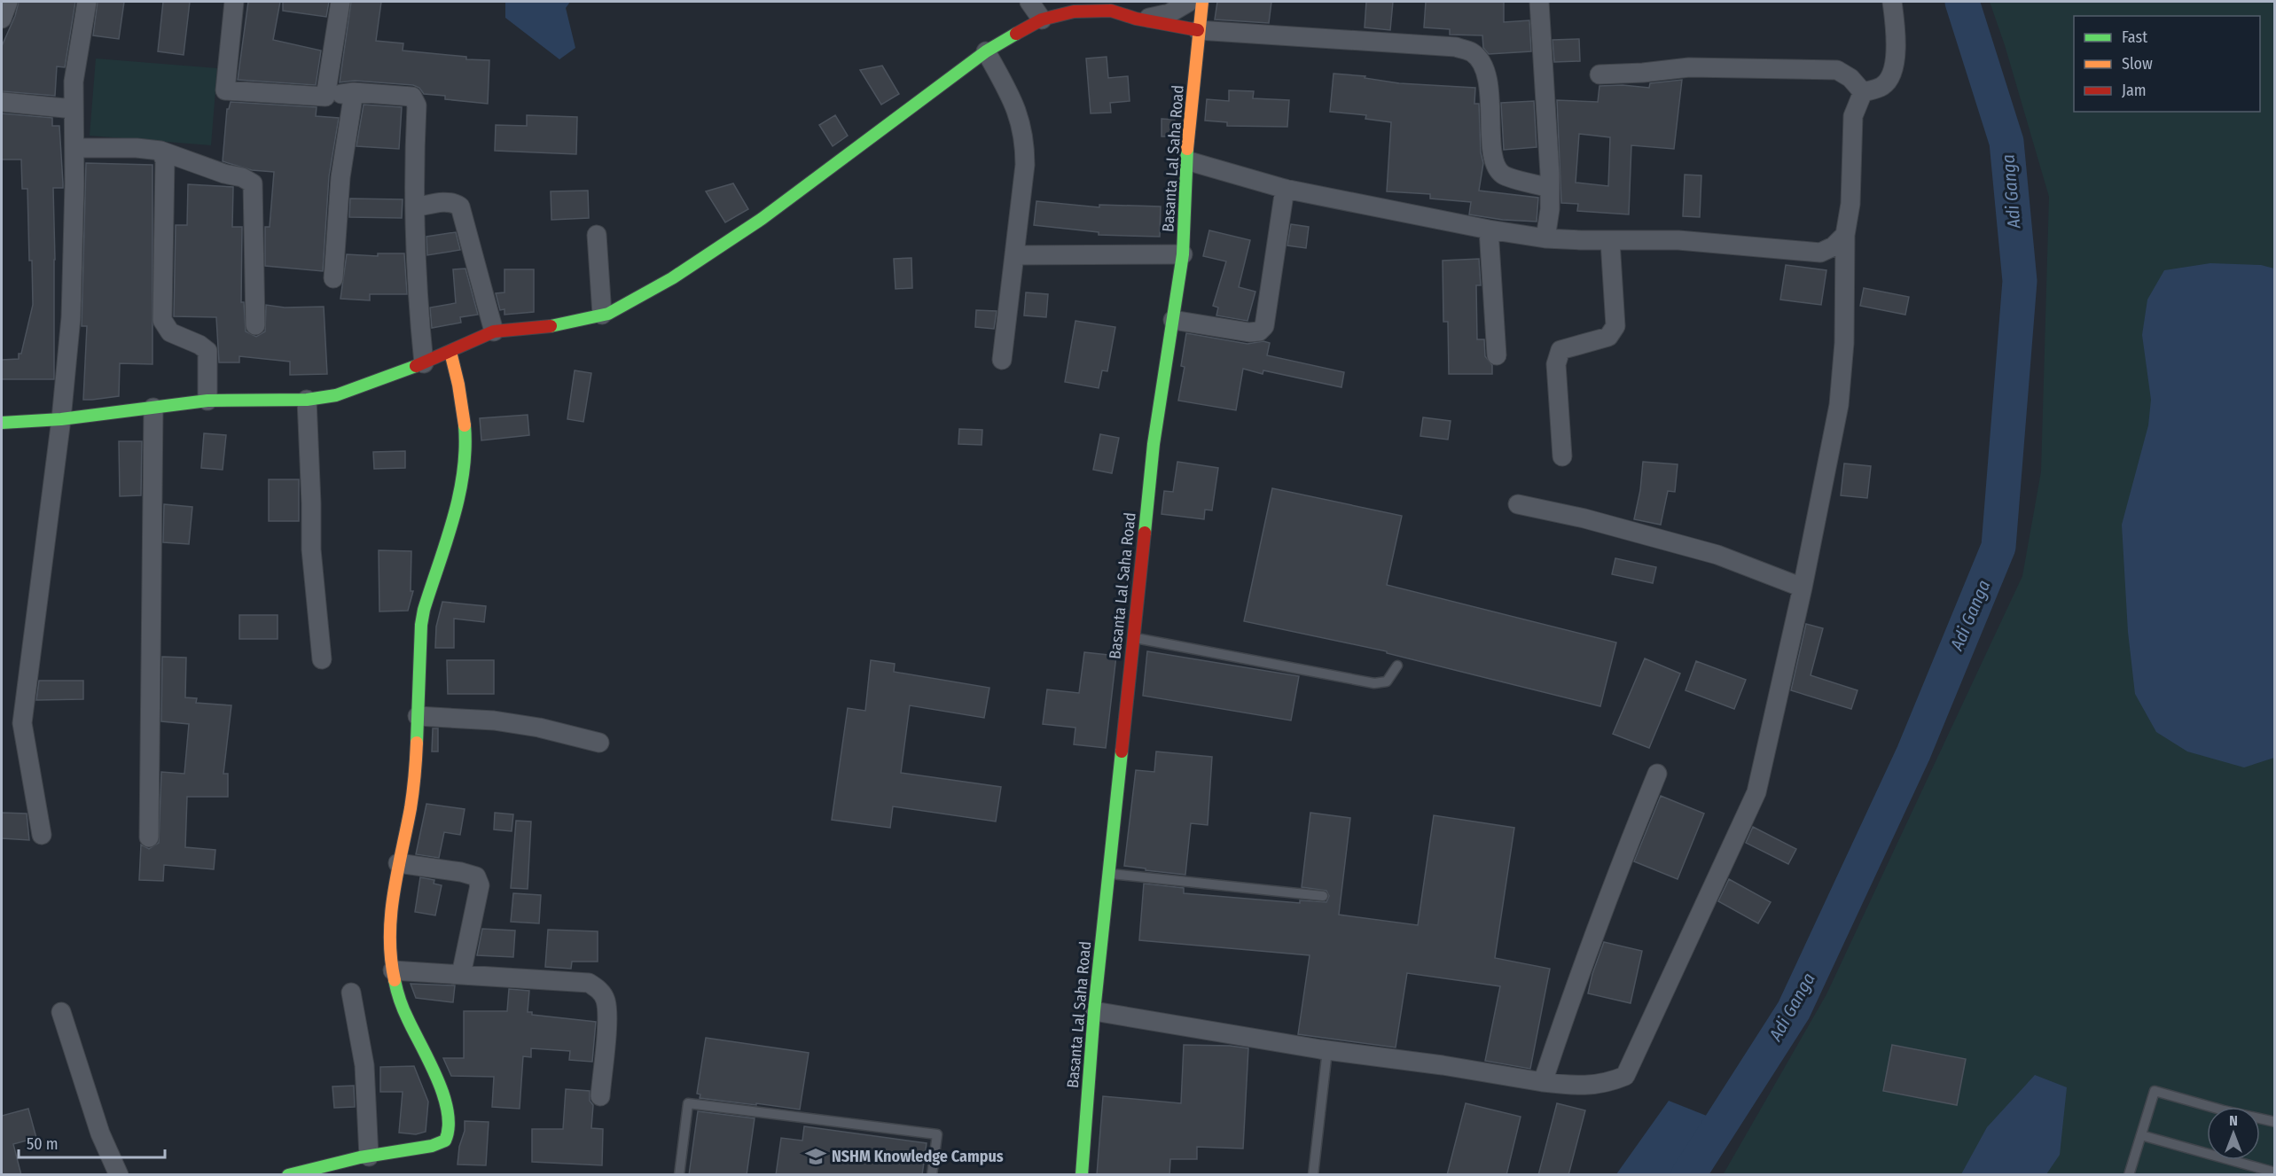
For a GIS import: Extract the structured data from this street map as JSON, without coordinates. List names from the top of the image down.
{
  "streets": {
    "street": ["Basanta Lal Saha Road"]
  },
  "water": ["Adi Ganga"],
  "places": {
    "school or university": ["NSHM Knowledge Campus"]
  },
  "legend": ["Fast", "Slow", "Jam"],
  "scale_bar": "50 m",
  "north": "top"
}
